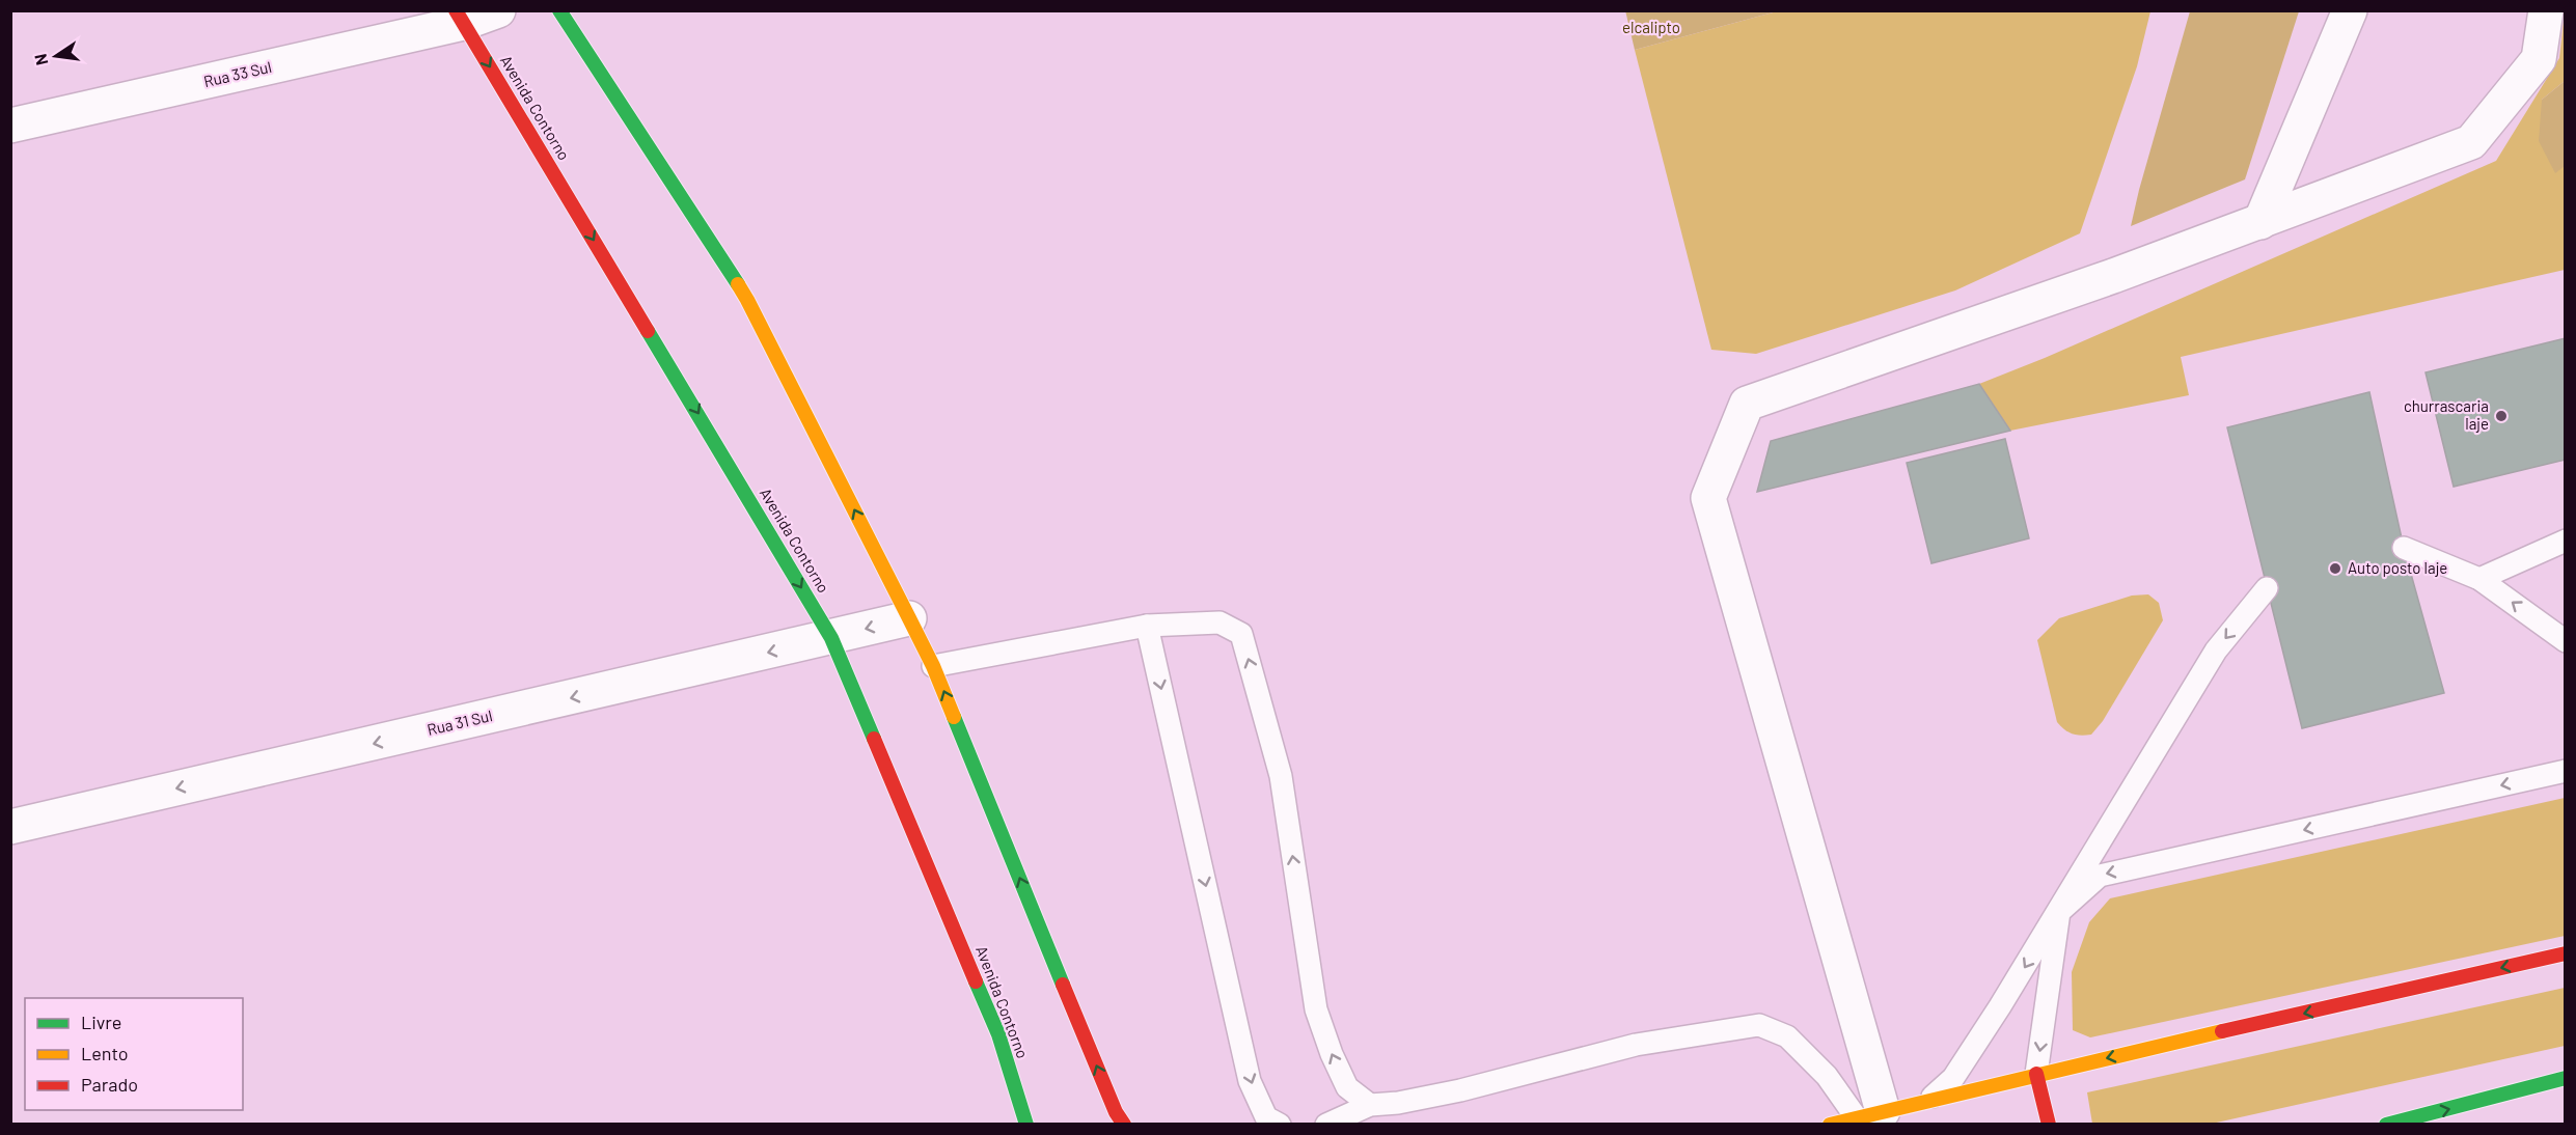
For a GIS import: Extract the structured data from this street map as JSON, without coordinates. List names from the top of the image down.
{
  "streets": {
    "main road": ["Avenida Contorno"],
    "street": ["Rua 33 Sul", "Rua 31 Sul"]
  },
  "crossings": [
    ["Rua 33 Sul", "Avenida Contorno"],
    ["Avenida Contorno", "Rua 31 Sul"]
  ],
  "one_way": ["Rua 31 Sul"],
  "parks": ["elcalipto"],
  "places": ["churrascaria laje", "Auto posto laje"],
  "legend": ["Livre", "Lento", "Parado"],
  "north": "left"
}
